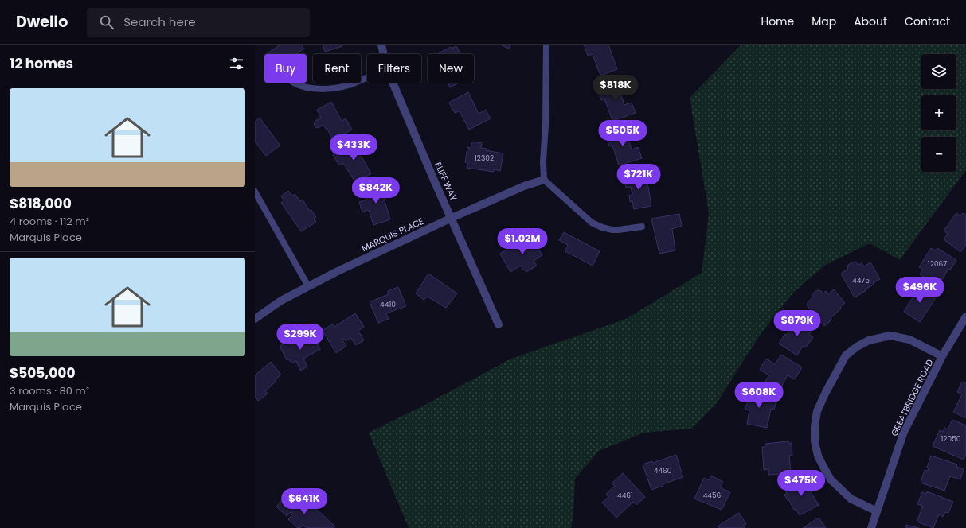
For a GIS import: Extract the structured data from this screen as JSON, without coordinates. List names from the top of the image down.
{
  "streets": {
    "street": ["ELIFF WAY", "MARQUIS PLACE", "GREATBRIDGE ROAD"]
  },
  "crossings": [
    ["ELIFF WAY", "MARQUIS PLACE"]
  ],
  "house_numbers": [
    "12302",
    "12067",
    "4475",
    "4410",
    "12050",
    "4460",
    "4461",
    "4456"
  ],
  "page": {
    "header": "Dwello",
    "search": "Search here",
    "nav": [
      "Home",
      "Map",
      "About",
      "Contact"
    ],
    "heading": "12 homes",
    "map_buttons": ["+", "−"],
    "chip": [
      "Buy",
      "Rent",
      "Filters",
      "New"
    ],
    "price": [
      "$818K",
      "$505K",
      "$433K",
      "$721K",
      "$842K",
      "$1.02M",
      "$496K",
      "$879K",
      "$299K",
      "$608K",
      "$475K",
      "$641K"
    ],
    "list": [
      {
        "name": "$818,000",
        "note": "4 rooms · 112 m² · Marquis Place"
      },
      {
        "name": "$505,000",
        "note": "3 rooms · 80 m² · Marquis Place"
      }
    ]
  }
}
